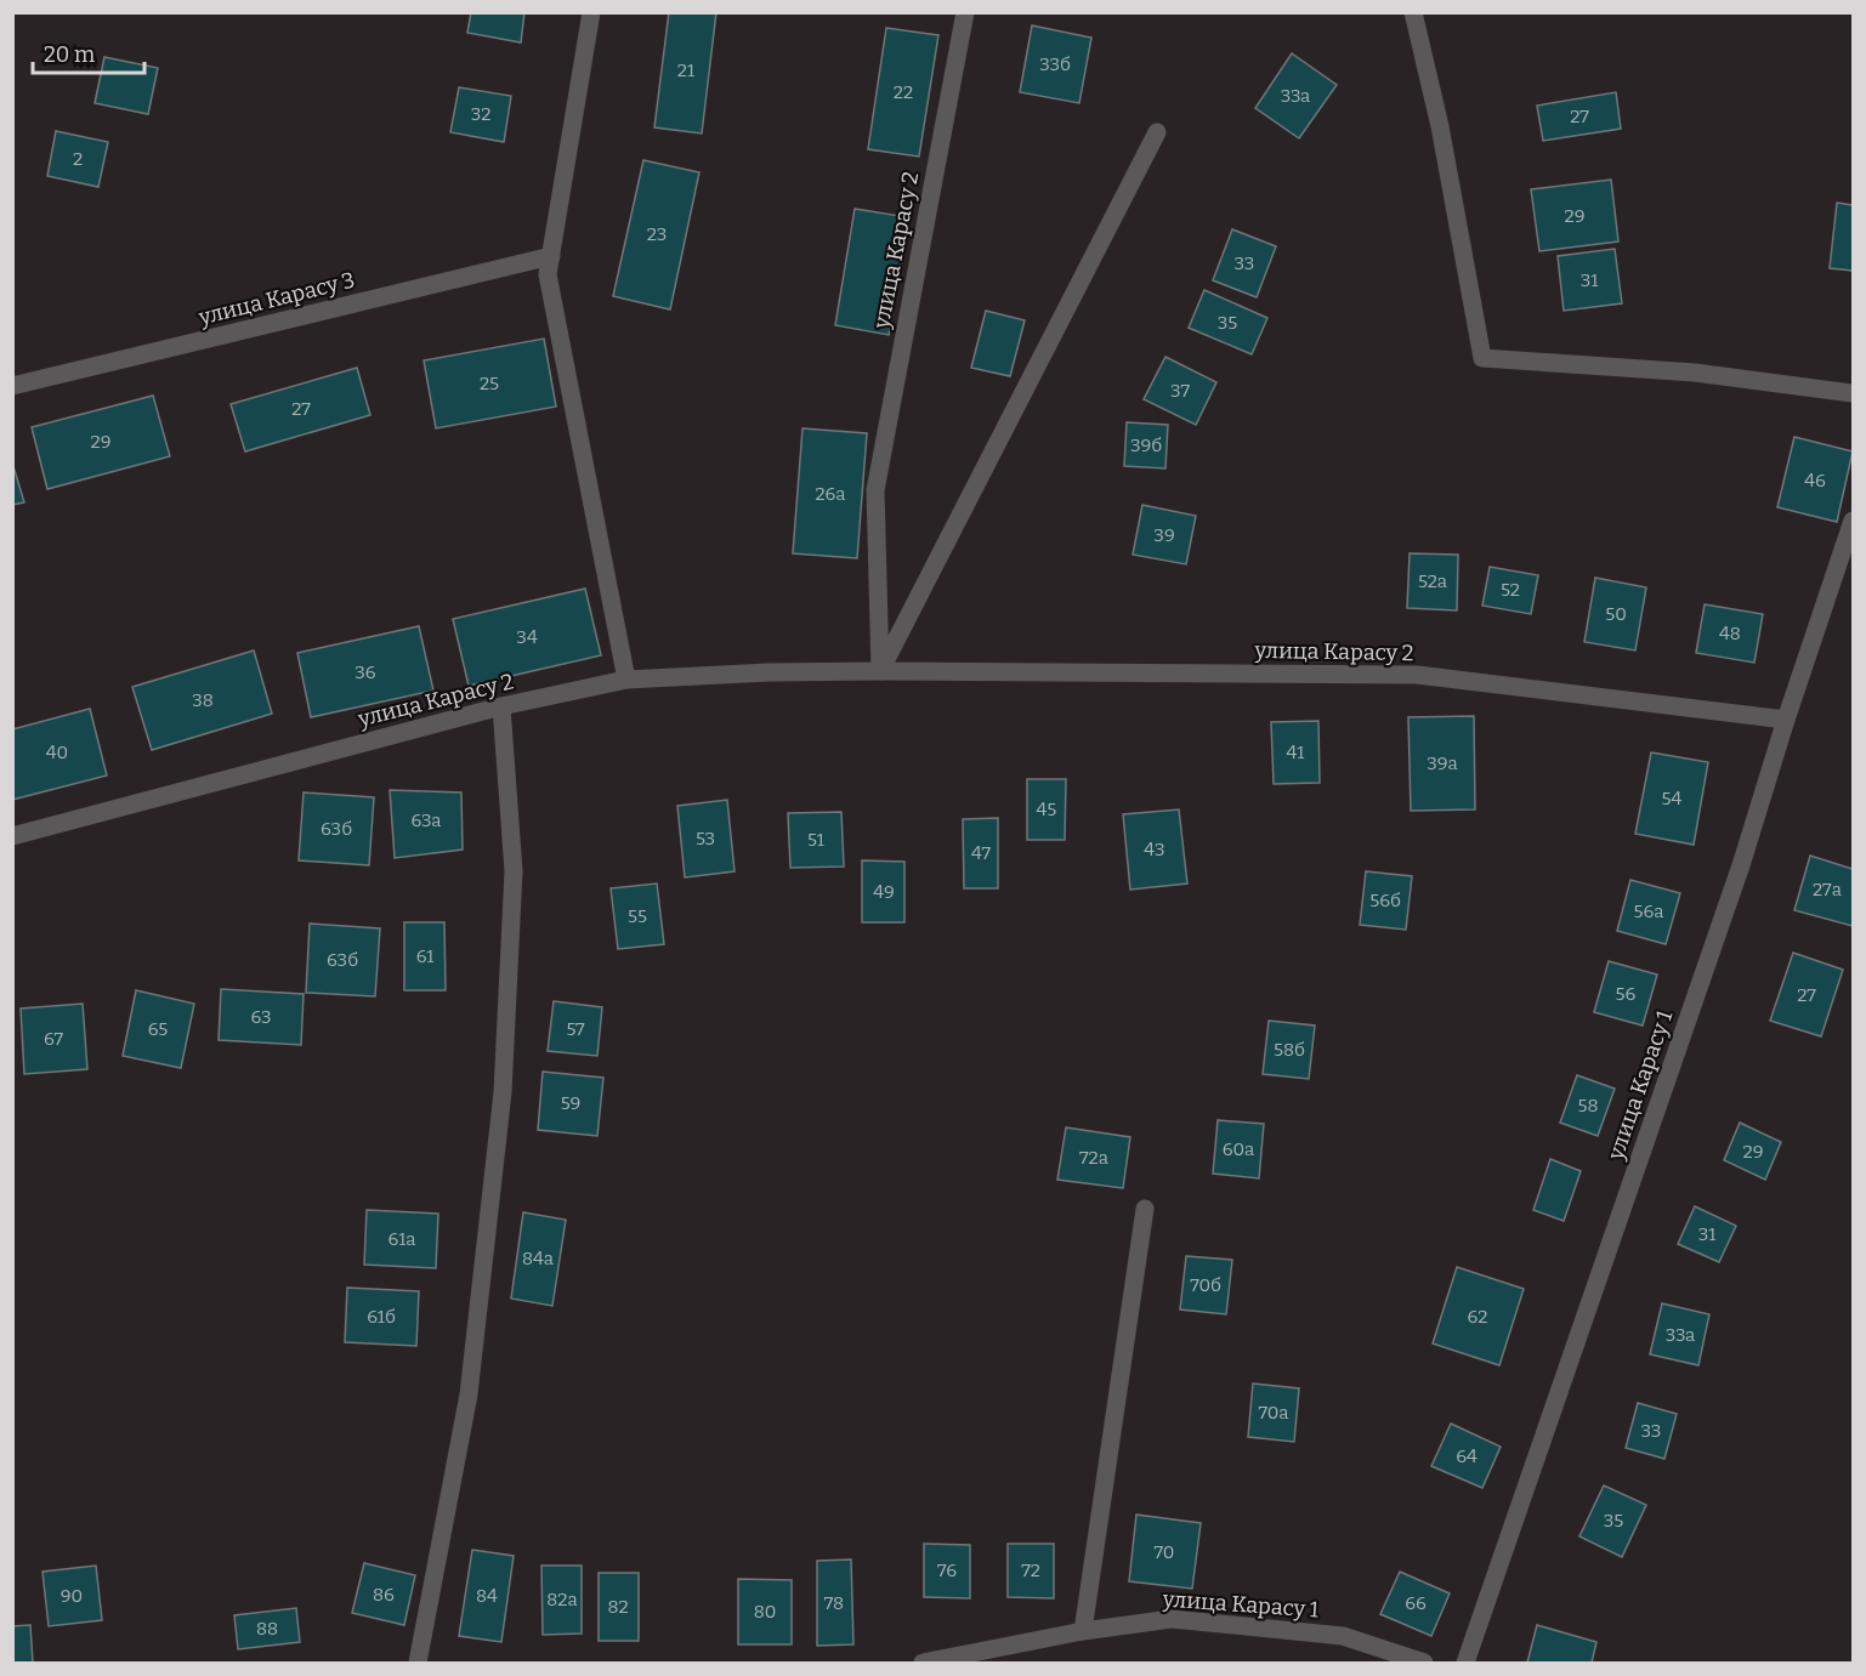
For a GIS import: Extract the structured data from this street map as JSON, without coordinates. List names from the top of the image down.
{
  "streets": {
    "street": ["улица Карасу 2", "улица Карасу 3", "улица Карасу 1"]
  },
  "crossings": [
    ["улица Карасу 2", "улица Карасу 1"]
  ],
  "house_numbers": [
    "33б",
    "21",
    "22",
    "33а",
    "32",
    "27",
    "2",
    "29",
    "23",
    "33",
    "31",
    "35",
    "25",
    "37",
    "27",
    "29",
    "39б",
    "46",
    "26а",
    "39",
    "52а",
    "52",
    "50",
    "48",
    "34",
    "36",
    "38",
    "40",
    "41",
    "39а",
    "54",
    "45",
    "63а",
    "63б",
    "53",
    "51",
    "43",
    "47",
    "27а",
    "49",
    "56б",
    "56а",
    "55",
    "61",
    "63б",
    "56",
    "27",
    "63",
    "65",
    "57",
    "67",
    "58б",
    "59",
    "58",
    "60а",
    "29",
    "72а",
    "31",
    "61а",
    "84а",
    "70б",
    "61б",
    "62",
    "33а",
    "70а",
    "33",
    "64",
    "35",
    "70",
    "76",
    "72",
    "86",
    "90",
    "84",
    "82а",
    "78",
    "66",
    "82",
    "80",
    "88"
  ],
  "scale_bar": "20 m"
}
